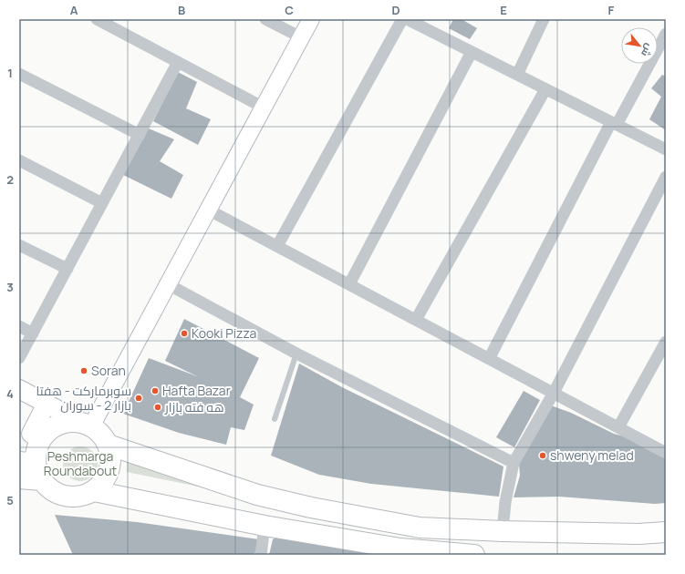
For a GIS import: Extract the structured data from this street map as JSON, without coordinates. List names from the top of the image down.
{
  "parks": ["Peshmarga Roundabout"],
  "places": [
    "Kooki Pizza",
    "Soran",
    "Hafta Bazar",
    "سوبرماركت - هفتا بازار 2 - سوران",
    "هه فته بازار",
    "shweny melad"
  ],
  "north": "bottom right",
  "grid": {
    "columns": [
      "A",
      "B",
      "C",
      "D",
      "E",
      "F"
    ],
    "rows": [
      "1",
      "2",
      "3",
      "4",
      "5"
    ]
  }
}
